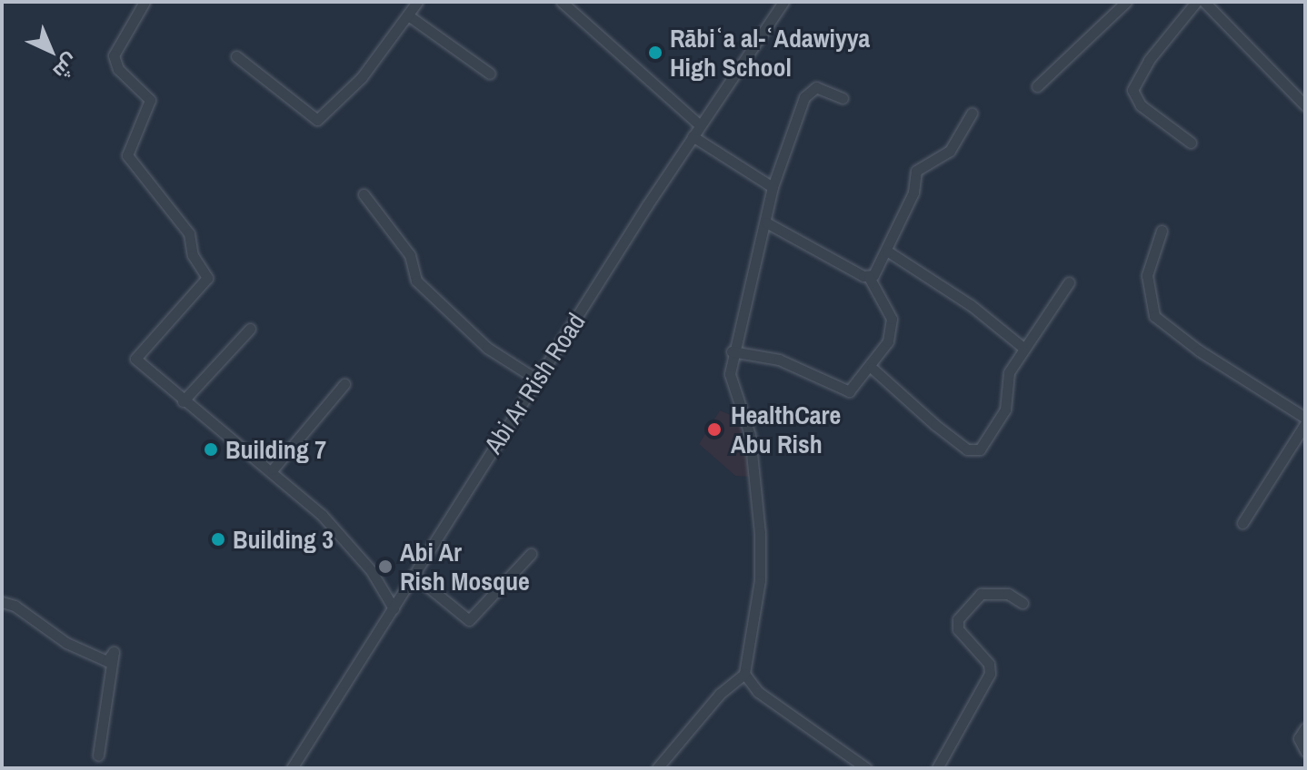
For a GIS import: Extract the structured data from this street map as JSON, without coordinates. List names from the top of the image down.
{
  "streets": {
    "street": ["Abi Ar Rish Road"]
  },
  "places": [
    "Rābiʿa al-ʿAdawiyya High School",
    "HealthCare Abu Rish",
    "Building 7",
    "Building 3",
    "Abi Ar Rish Mosque"
  ],
  "north": "bottom right"
}
